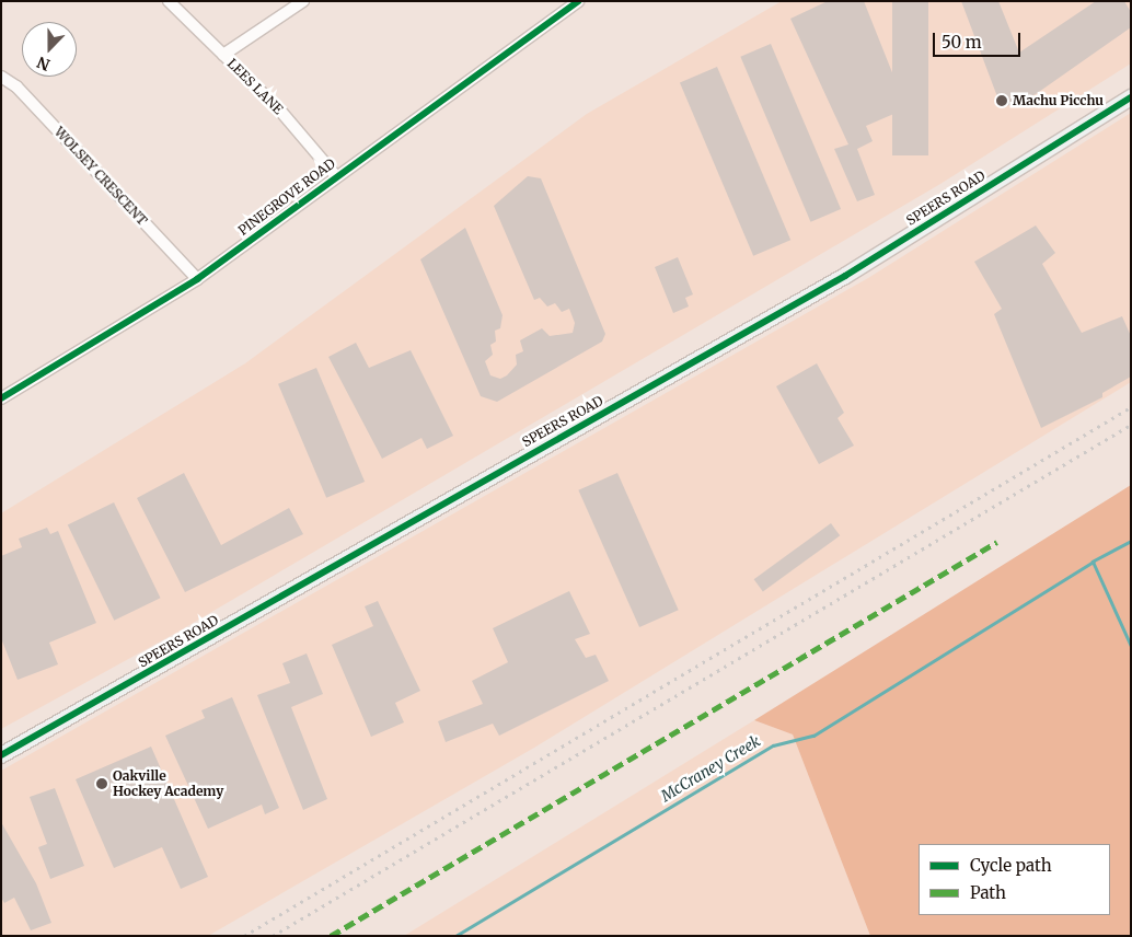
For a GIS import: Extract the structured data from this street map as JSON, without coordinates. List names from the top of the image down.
{
  "streets": {
    "main road": ["SPEERS ROAD"],
    "street": ["LEES LANE", "WOLSEY CRESCENT", "PINEGROVE ROAD"]
  },
  "crossings": [
    ["LEES LANE", "PINEGROVE ROAD"],
    ["WOLSEY CRESCENT", "PINEGROVE ROAD"]
  ],
  "water": ["McCraney Creek"],
  "places": ["Machu Picchu", "Oakville Hockey Academy"],
  "legend": ["Cycle path", "Path"],
  "scale_bar": "50 m",
  "north": "bottom"
}
